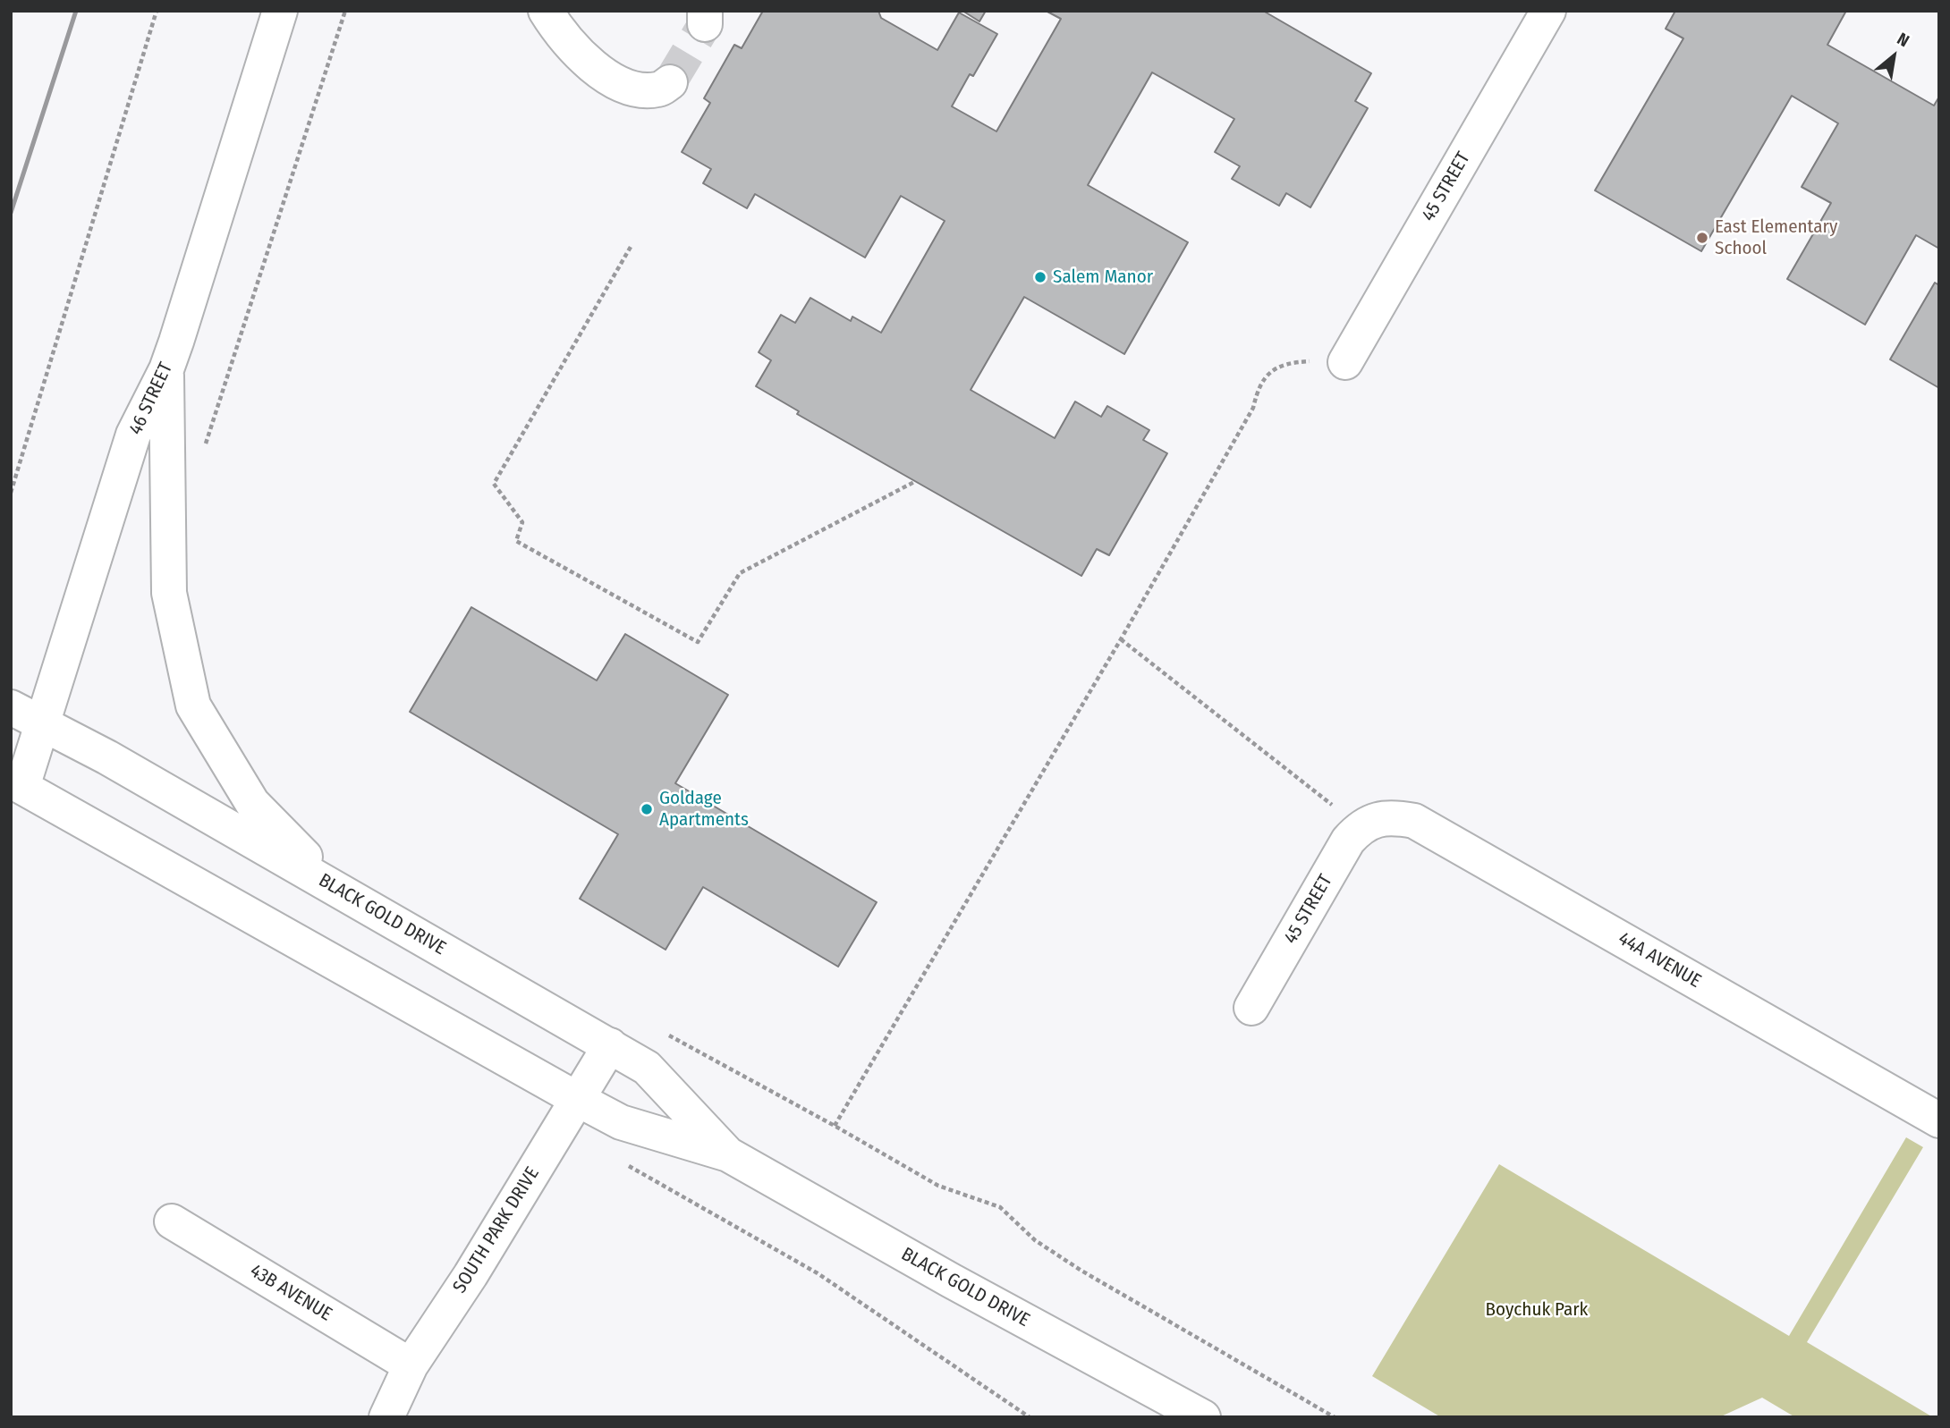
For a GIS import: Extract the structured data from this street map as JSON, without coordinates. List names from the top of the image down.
{
  "streets": {
    "main road": [
      "45 STREET",
      "46 STREET",
      "BLACK GOLD DRIVE",
      "44A AVENUE",
      "SOUTH PARK DRIVE",
      "43B AVENUE"
    ]
  },
  "crossings": [
    ["45 STREET", "44A AVENUE"],
    ["46 STREET", "BLACK GOLD DRIVE"],
    ["BLACK GOLD DRIVE", "SOUTH PARK DRIVE"],
    ["SOUTH PARK DRIVE", "43B AVENUE"]
  ],
  "parks": ["Boychuk Park"],
  "places": ["East Elementary School", "Salem Manor", "Goldage Apartments"],
  "north": "top right"
}
